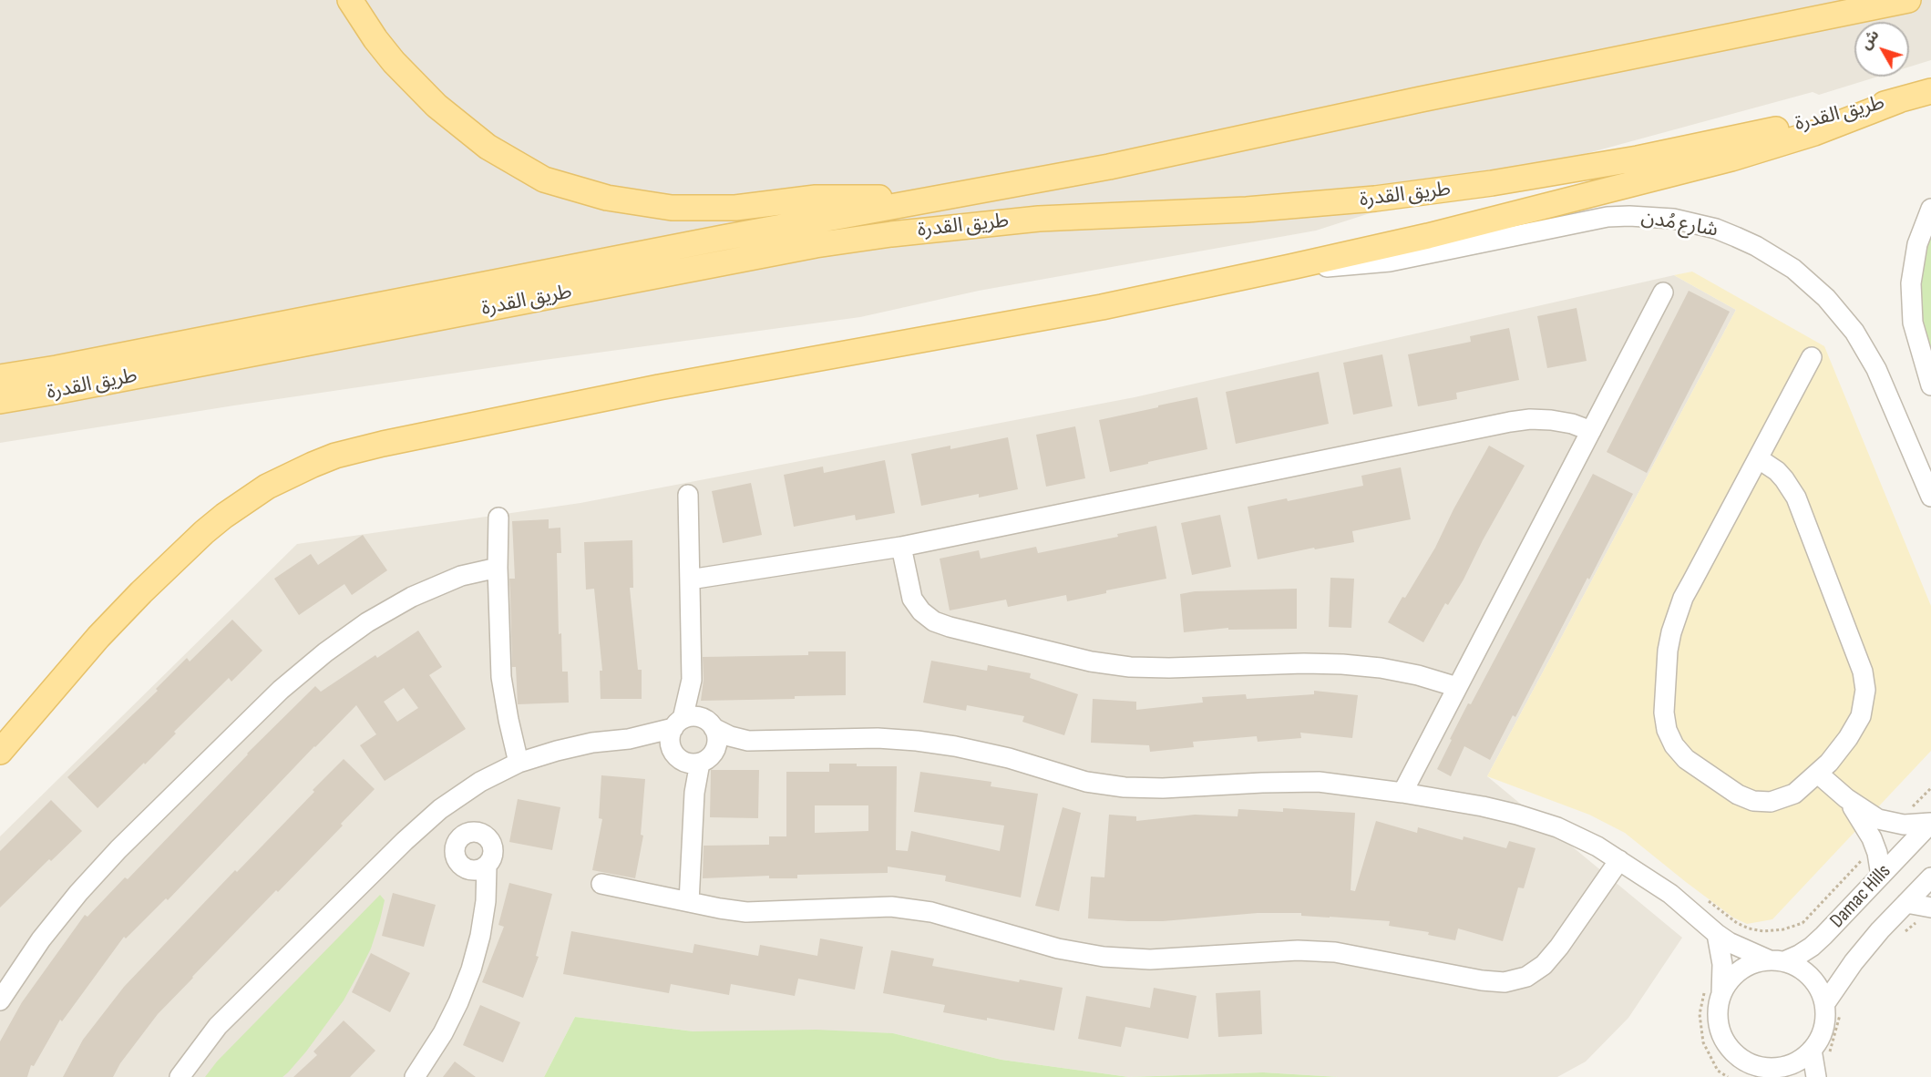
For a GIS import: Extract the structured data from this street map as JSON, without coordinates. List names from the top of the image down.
{
  "streets": {
    "main road": ["طريق القدرة"],
    "street": ["شارع مُدن", "Damac Hills"]
  },
  "north": "top left"
}
